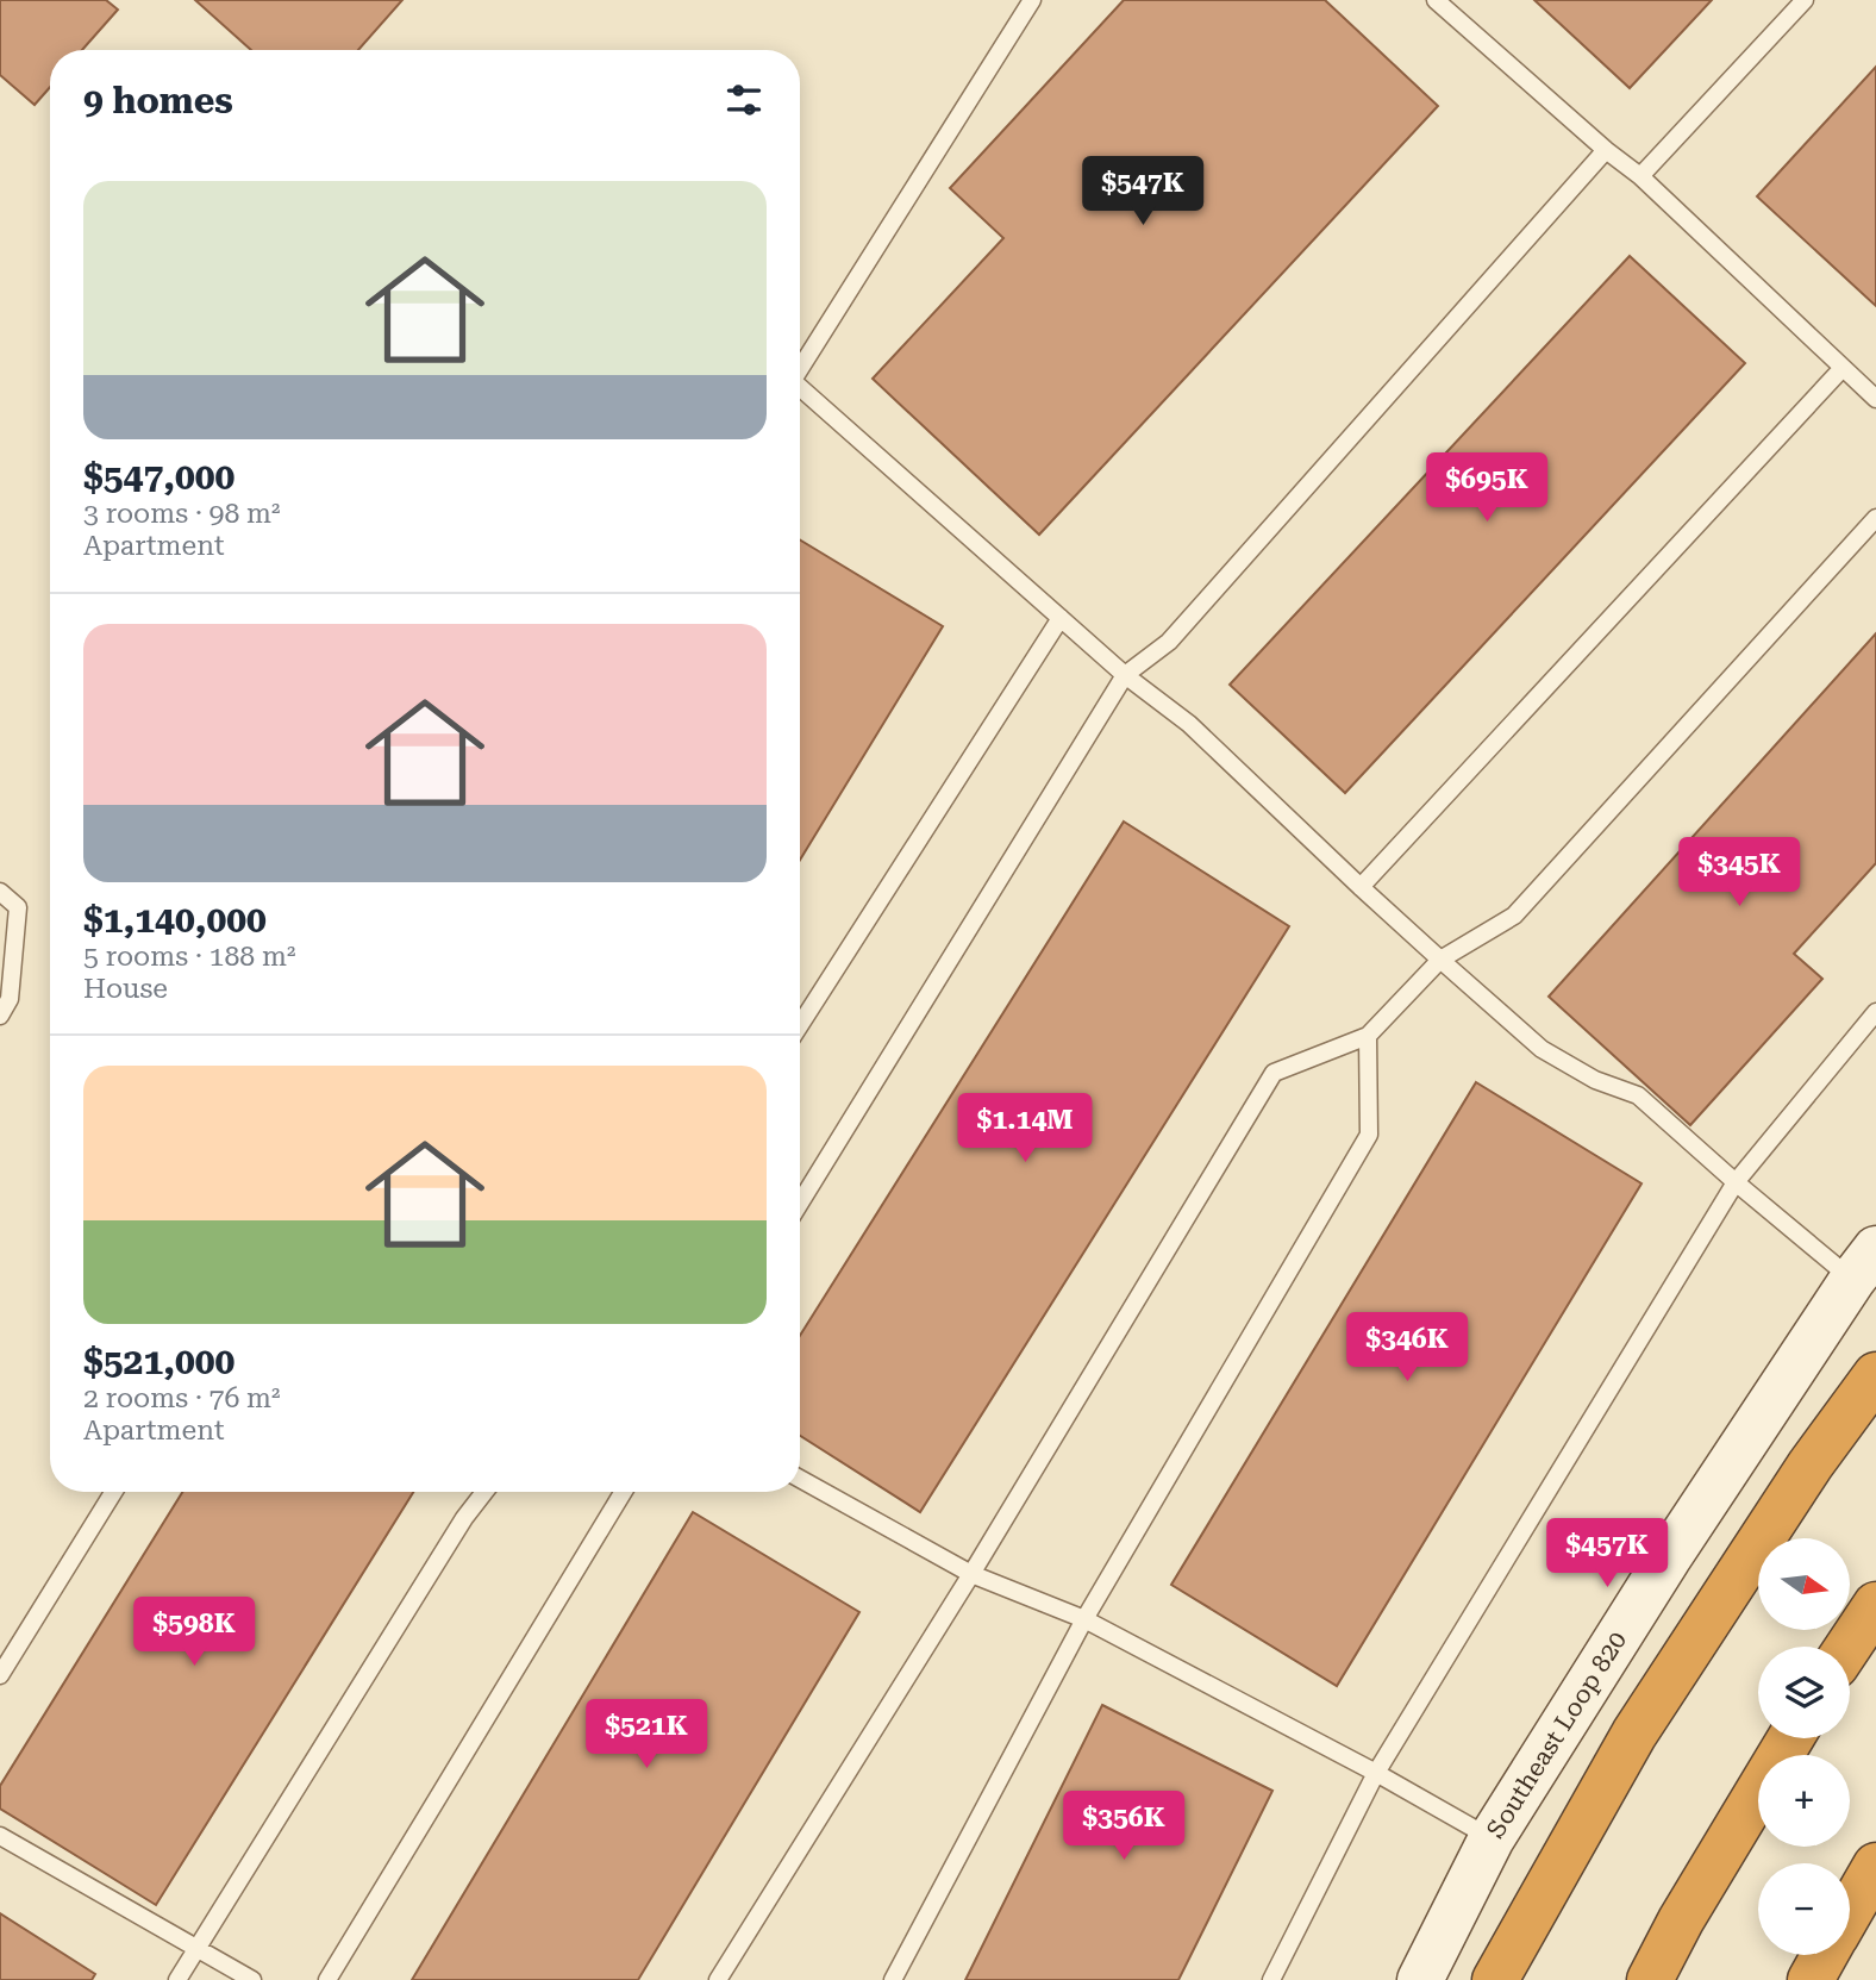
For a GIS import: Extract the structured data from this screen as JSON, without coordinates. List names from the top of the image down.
{
  "streets": {
    "main road": ["Southeast Loop 820"]
  },
  "north": "right",
  "page": {
    "heading": "9 homes",
    "list": [
      {
        "name": "$547,000",
        "note": "3 rooms · 98 m² · Apartment"
      },
      {
        "name": "$1,140,000",
        "note": "5 rooms · 188 m² · House"
      },
      {
        "name": "$521,000",
        "note": "2 rooms · 76 m² · Apartment"
      }
    ],
    "price": [
      "$547K",
      "$695K",
      "$345K",
      "$1.14M",
      "$346K",
      "$457K",
      "$598K",
      "$521K",
      "$356K"
    ],
    "map_buttons": ["+", "−"]
  }
}
